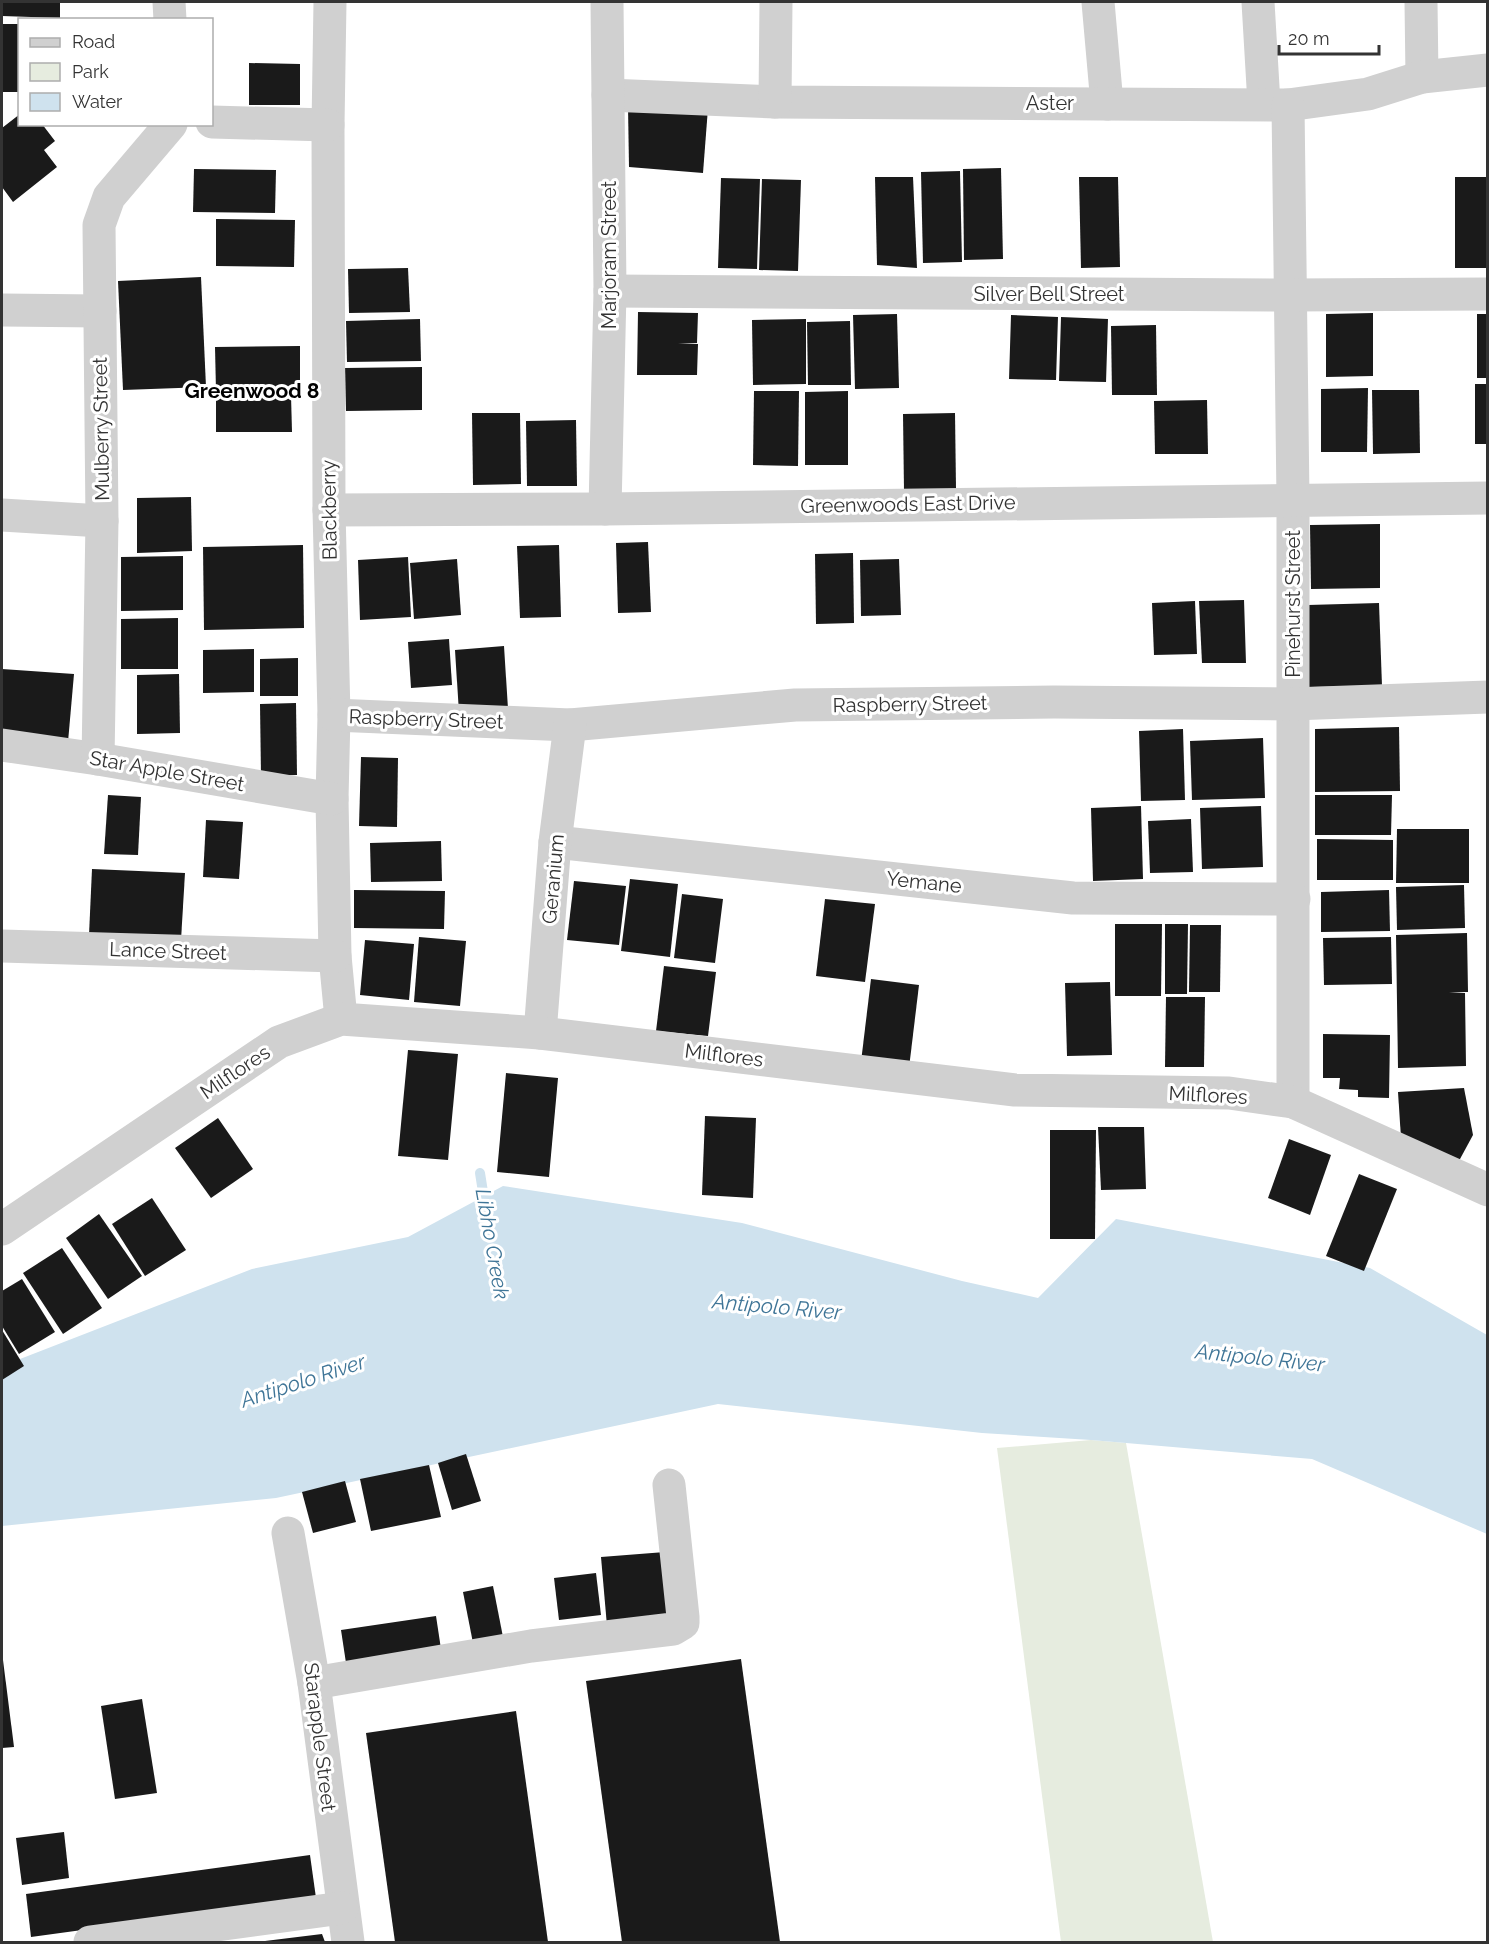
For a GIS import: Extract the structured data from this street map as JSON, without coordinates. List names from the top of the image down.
{
  "streets": {
    "street": [
      "Aster",
      "Marjoram Street",
      "Silver Bell Street",
      "Mulberry Street",
      "Greenwoods East Drive",
      "Blackberry",
      "Pinehurst Street",
      "Raspberry Street",
      "Star Apple Street",
      "Geranium",
      "Yemane",
      "Lance Street",
      "Milflores",
      "Starapple Street"
    ]
  },
  "crossings": [
    ["Aster", "Marjoram Street"],
    ["Aster", "Pinehurst Street"],
    ["Marjoram Street", "Silver Bell Street"],
    ["Marjoram Street", "Greenwoods East Drive"],
    ["Silver Bell Street", "Pinehurst Street"],
    ["Mulberry Street", "Star Apple Street"],
    ["Greenwoods East Drive", "Blackberry"],
    ["Greenwoods East Drive", "Pinehurst Street"],
    ["Blackberry", "Raspberry Street"],
    ["Blackberry", "Star Apple Street"],
    ["Blackberry", "Lance Street"],
    ["Blackberry", "Milflores"],
    ["Pinehurst Street", "Raspberry Street"],
    ["Pinehurst Street", "Yemane"],
    ["Pinehurst Street", "Milflores"],
    ["Raspberry Street", "Geranium"],
    ["Geranium", "Yemane"],
    ["Geranium", "Milflores"]
  ],
  "districts": ["Greenwood 8"],
  "water": ["Libho Creek", "Antipolo River"],
  "legend": ["Road", "Park", "Water"],
  "scale_bar": "20 m"
}
